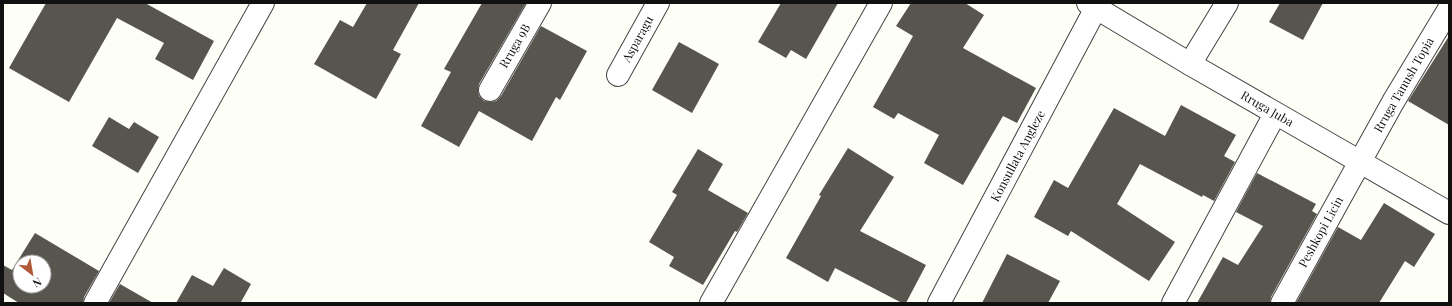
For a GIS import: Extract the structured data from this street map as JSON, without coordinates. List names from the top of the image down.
{
  "streets": {
    "street": [
      "Asparagu",
      "Rruga 9B",
      "Rruga Tanush Topia",
      "Rruga Juba",
      "Konsullata Angleze",
      "Peshkopi Licin"
    ]
  },
  "crossings": [
    ["Rruga Tanush Topia", "Rruga Juba"],
    ["Rruga Tanush Topia", "Peshkopi Licin"],
    ["Rruga Juba", "Konsullata Angleze"],
    ["Rruga Juba", "Peshkopi Licin"]
  ],
  "north": "bottom right"
}
